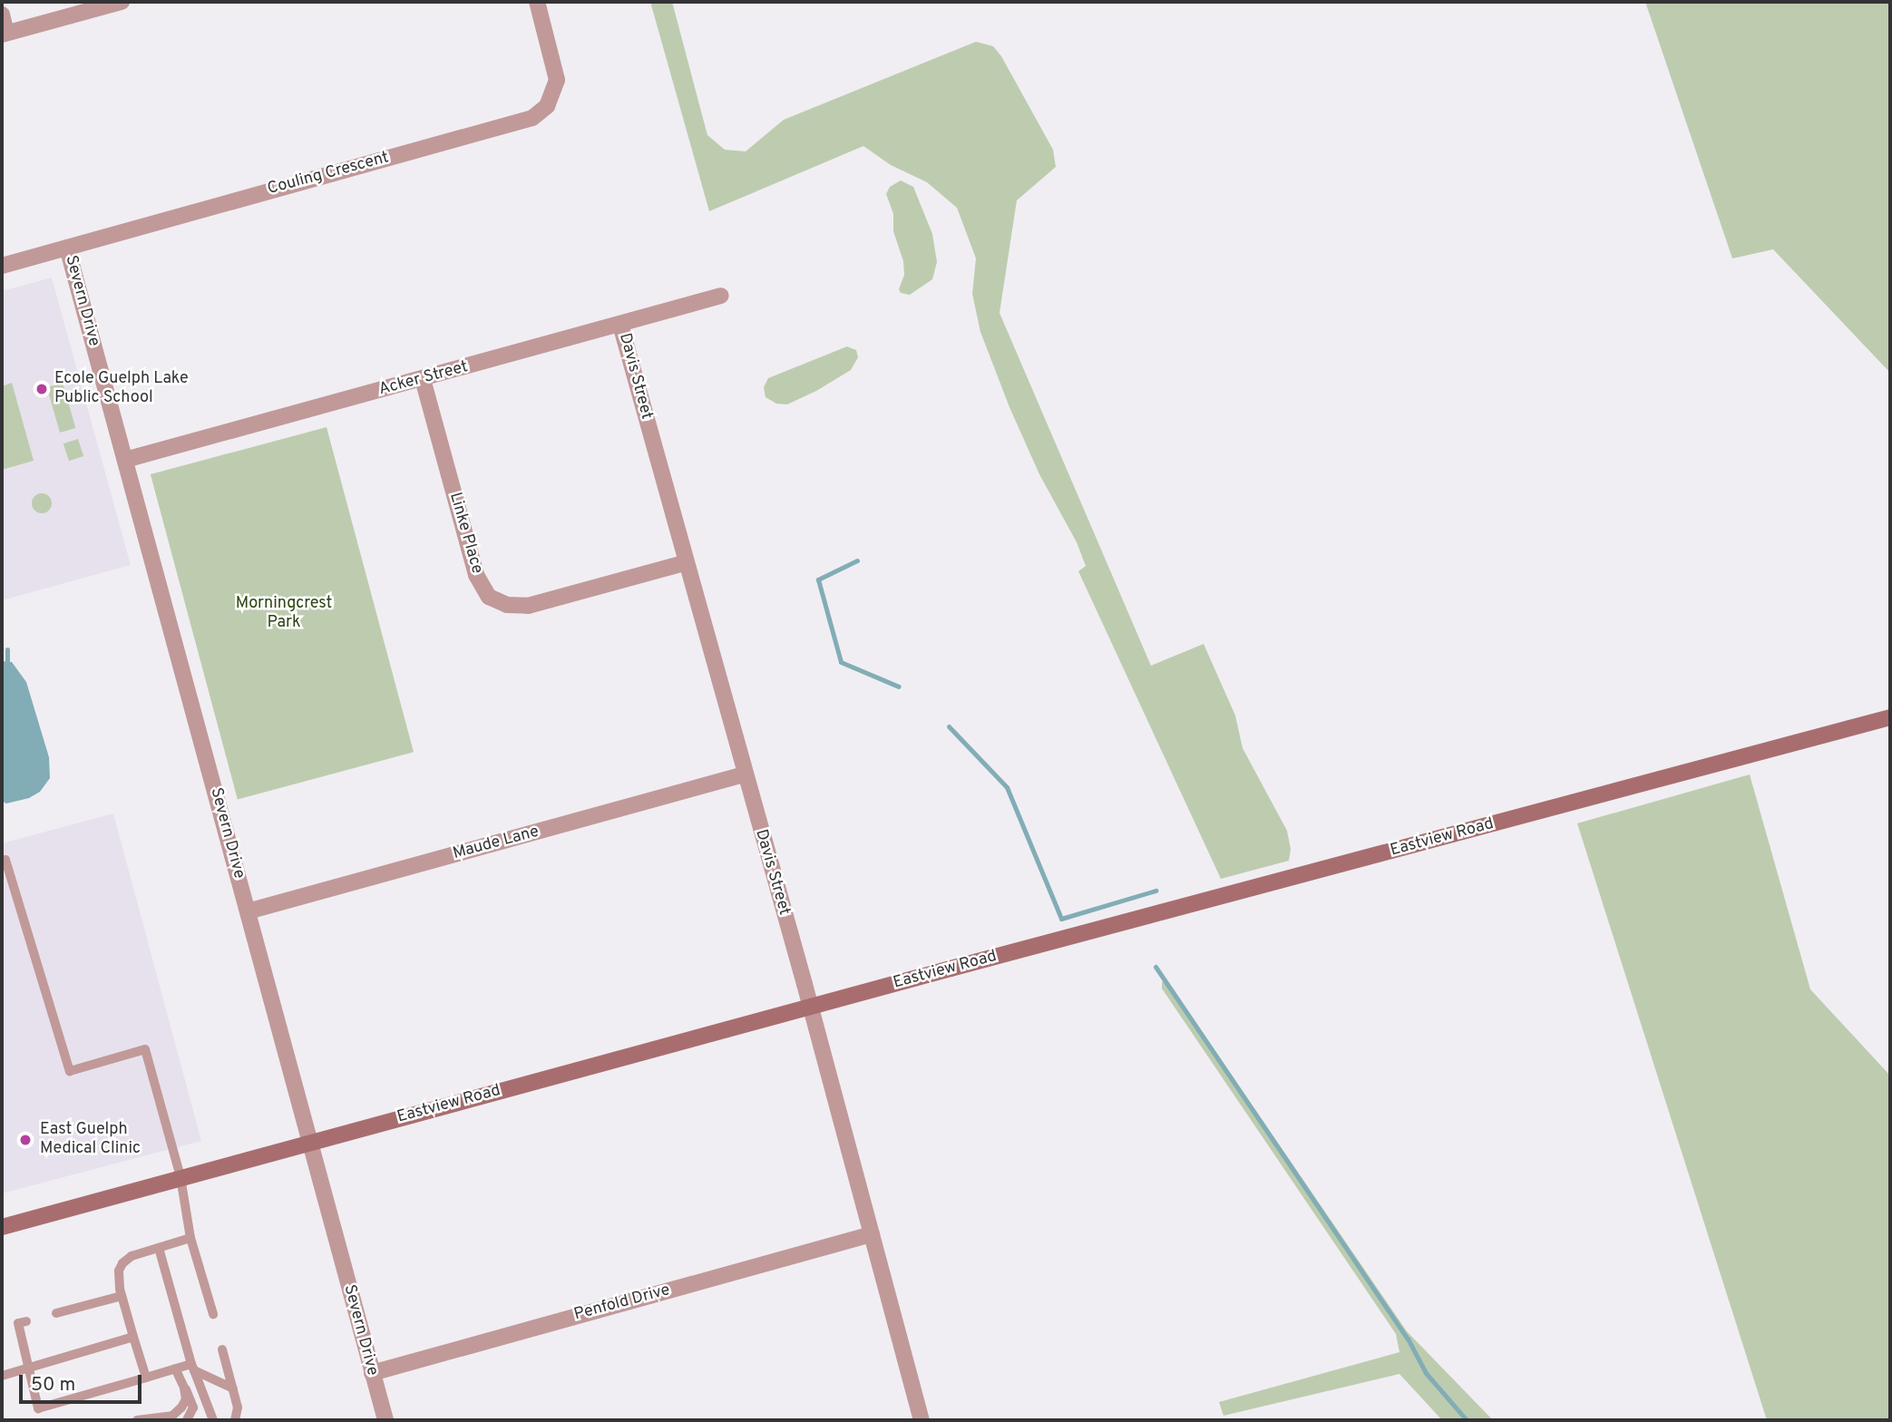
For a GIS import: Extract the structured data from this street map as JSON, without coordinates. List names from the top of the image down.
{
  "streets": {
    "street": [
      "Couling Crescent",
      "Severn Drive",
      "Davis Street",
      "Acker Street",
      "Linke Place",
      "Eastview Road",
      "Maude Lane",
      "Penfold Drive"
    ]
  },
  "crossings": [
    ["Couling Crescent", "Severn Drive"],
    ["Severn Drive", "Acker Street"],
    ["Severn Drive", "Eastview Road"],
    ["Severn Drive", "Maude Lane"],
    ["Severn Drive", "Penfold Drive"],
    ["Davis Street", "Acker Street"],
    ["Davis Street", "Linke Place"],
    ["Davis Street", "Eastview Road"],
    ["Davis Street", "Maude Lane"],
    ["Davis Street", "Penfold Drive"],
    ["Acker Street", "Linke Place"]
  ],
  "parks": ["Morningcrest Park"],
  "places": ["Ecole Guelph Lake Public School", "East Guelph Medical Clinic"],
  "scale_bar": "50 m"
}
